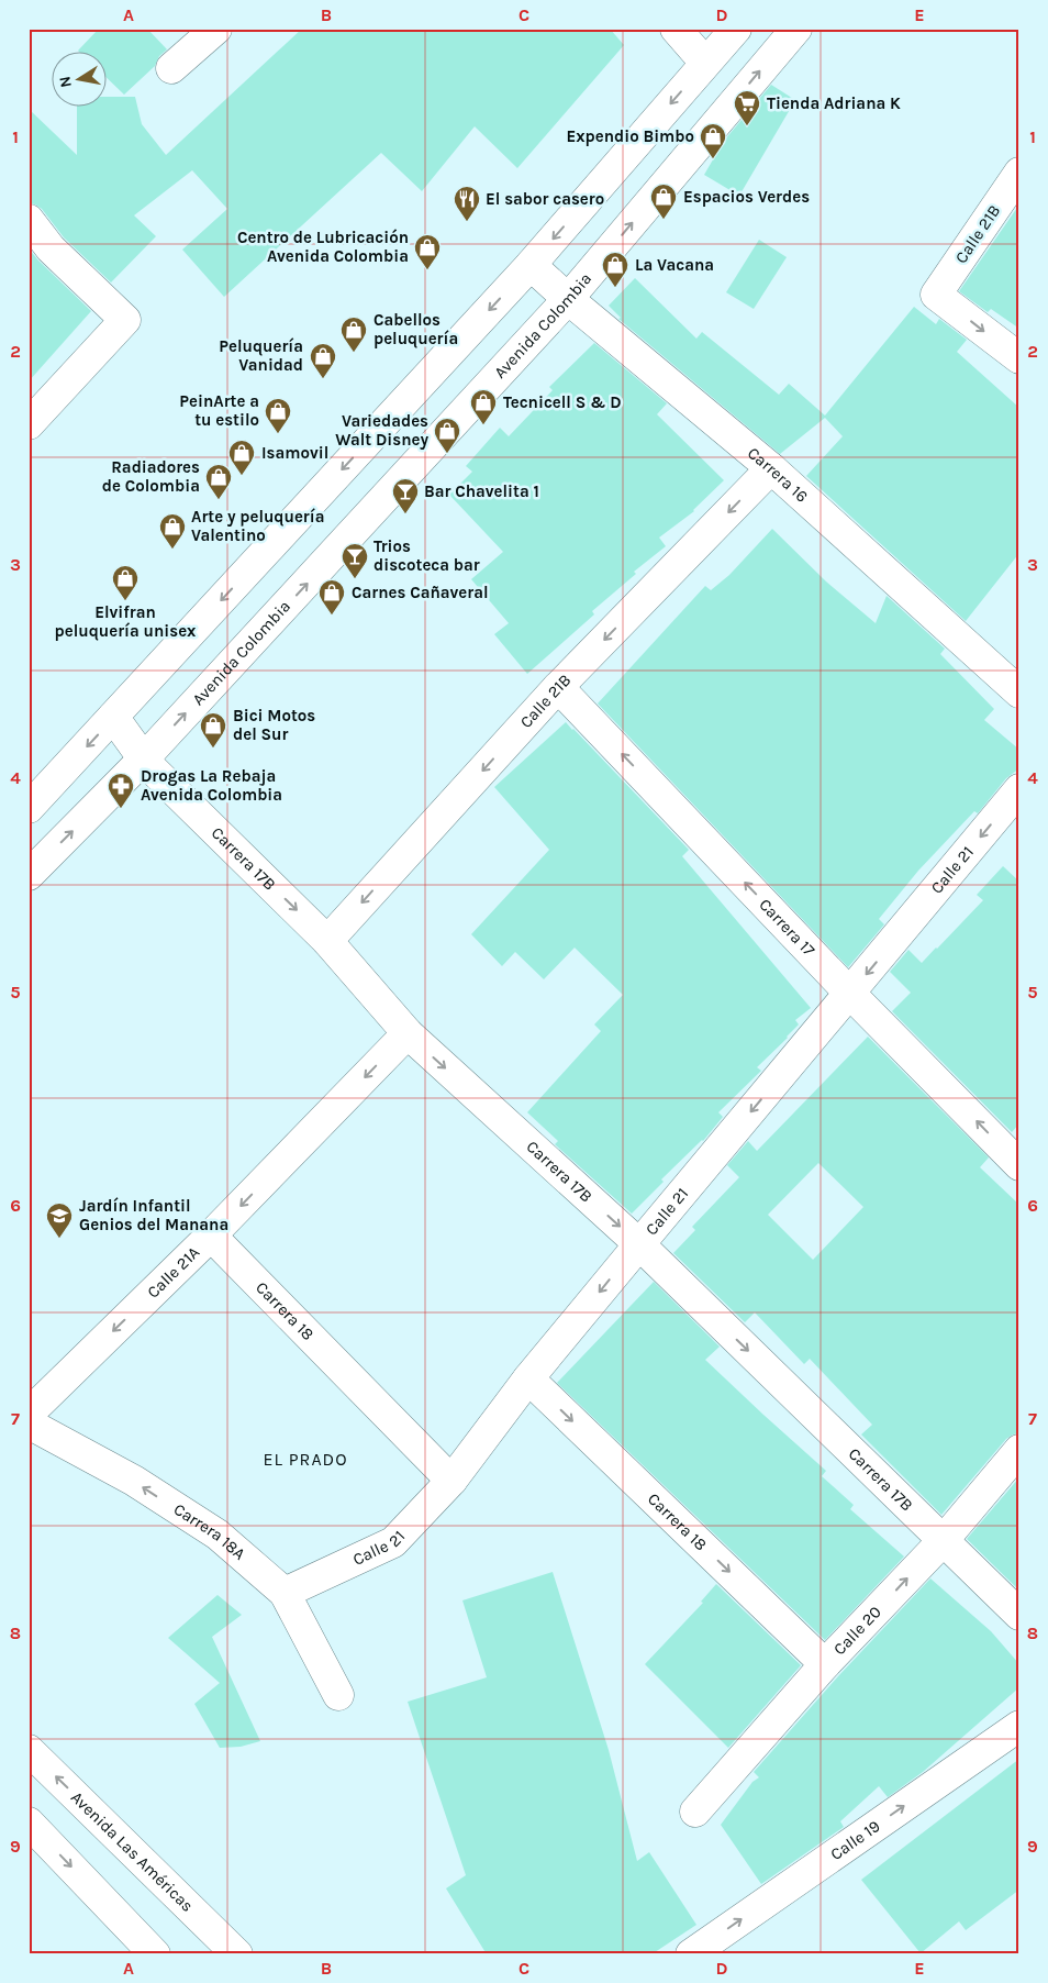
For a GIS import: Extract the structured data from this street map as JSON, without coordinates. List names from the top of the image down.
{
  "streets": {
    "street": [
      "Calle 21B",
      "Avenida Colombia",
      "Carrera 16",
      "Carrera 17B",
      "Calle 21",
      "Carrera 17",
      "Calle 21A",
      "Carrera 18",
      "Carrera 18A",
      "Calle 20",
      "Calle 19",
      "Avenida Las Américas"
    ]
  },
  "crossings": [
    ["Calle 21B", "Carrera 16"],
    ["Calle 21B", "Carrera 17B"],
    ["Calle 21B", "Carrera 17"],
    ["Avenida Colombia", "Carrera 16"],
    ["Avenida Colombia", "Carrera 17B"],
    ["Carrera 17B", "Calle 21"],
    ["Carrera 17B", "Calle 21A"],
    ["Carrera 17B", "Calle 20"],
    ["Calle 21", "Carrera 17"],
    ["Calle 21", "Carrera 18"],
    ["Calle 21", "Carrera 18A"],
    ["Calle 21A", "Carrera 18"],
    ["Carrera 18", "Calle 20"]
  ],
  "one_way": [
    "Calle 21B",
    "Carrera 17B",
    "Calle 21",
    "Carrera 17",
    "Calle 21A",
    "Carrera 18",
    "Carrera 18A",
    "Calle 20",
    "Calle 19"
  ],
  "districts": ["EL PRADO"],
  "places": {
    "supermarket": ["Tienda Adriana K"],
    "shop": [
      "Expendio Bimbo",
      "Espacios Verdes",
      "Centro de Lubricación Avenida Colombia",
      "La Vacana",
      "Cabellos peluquería",
      "Peluquería Vanidad",
      "Tecnicell S & D",
      "PeinArte a tu estilo",
      "Variedades Walt Disney",
      "Isamovil",
      "Radiadores de Colombia",
      "Arte y peluquería Valentino",
      "Elvifran peluquería unisex",
      "Carnes Cañaveral",
      "Bici Motos del Sur"
    ],
    "restaurant": ["El sabor casero"],
    "bar": ["Bar Chavelita 1", "Trios discoteca bar"],
    "pharmacy": ["Drogas La Rebaja Avenida Colombia"],
    "school or university": ["Jardín Infantil Genios del Manana"]
  },
  "north": "left",
  "grid": {
    "columns": [
      "A",
      "B",
      "C",
      "D",
      "E"
    ],
    "rows": [
      "1",
      "2",
      "3",
      "4",
      "5",
      "6",
      "7",
      "8",
      "9"
    ]
  }
}
